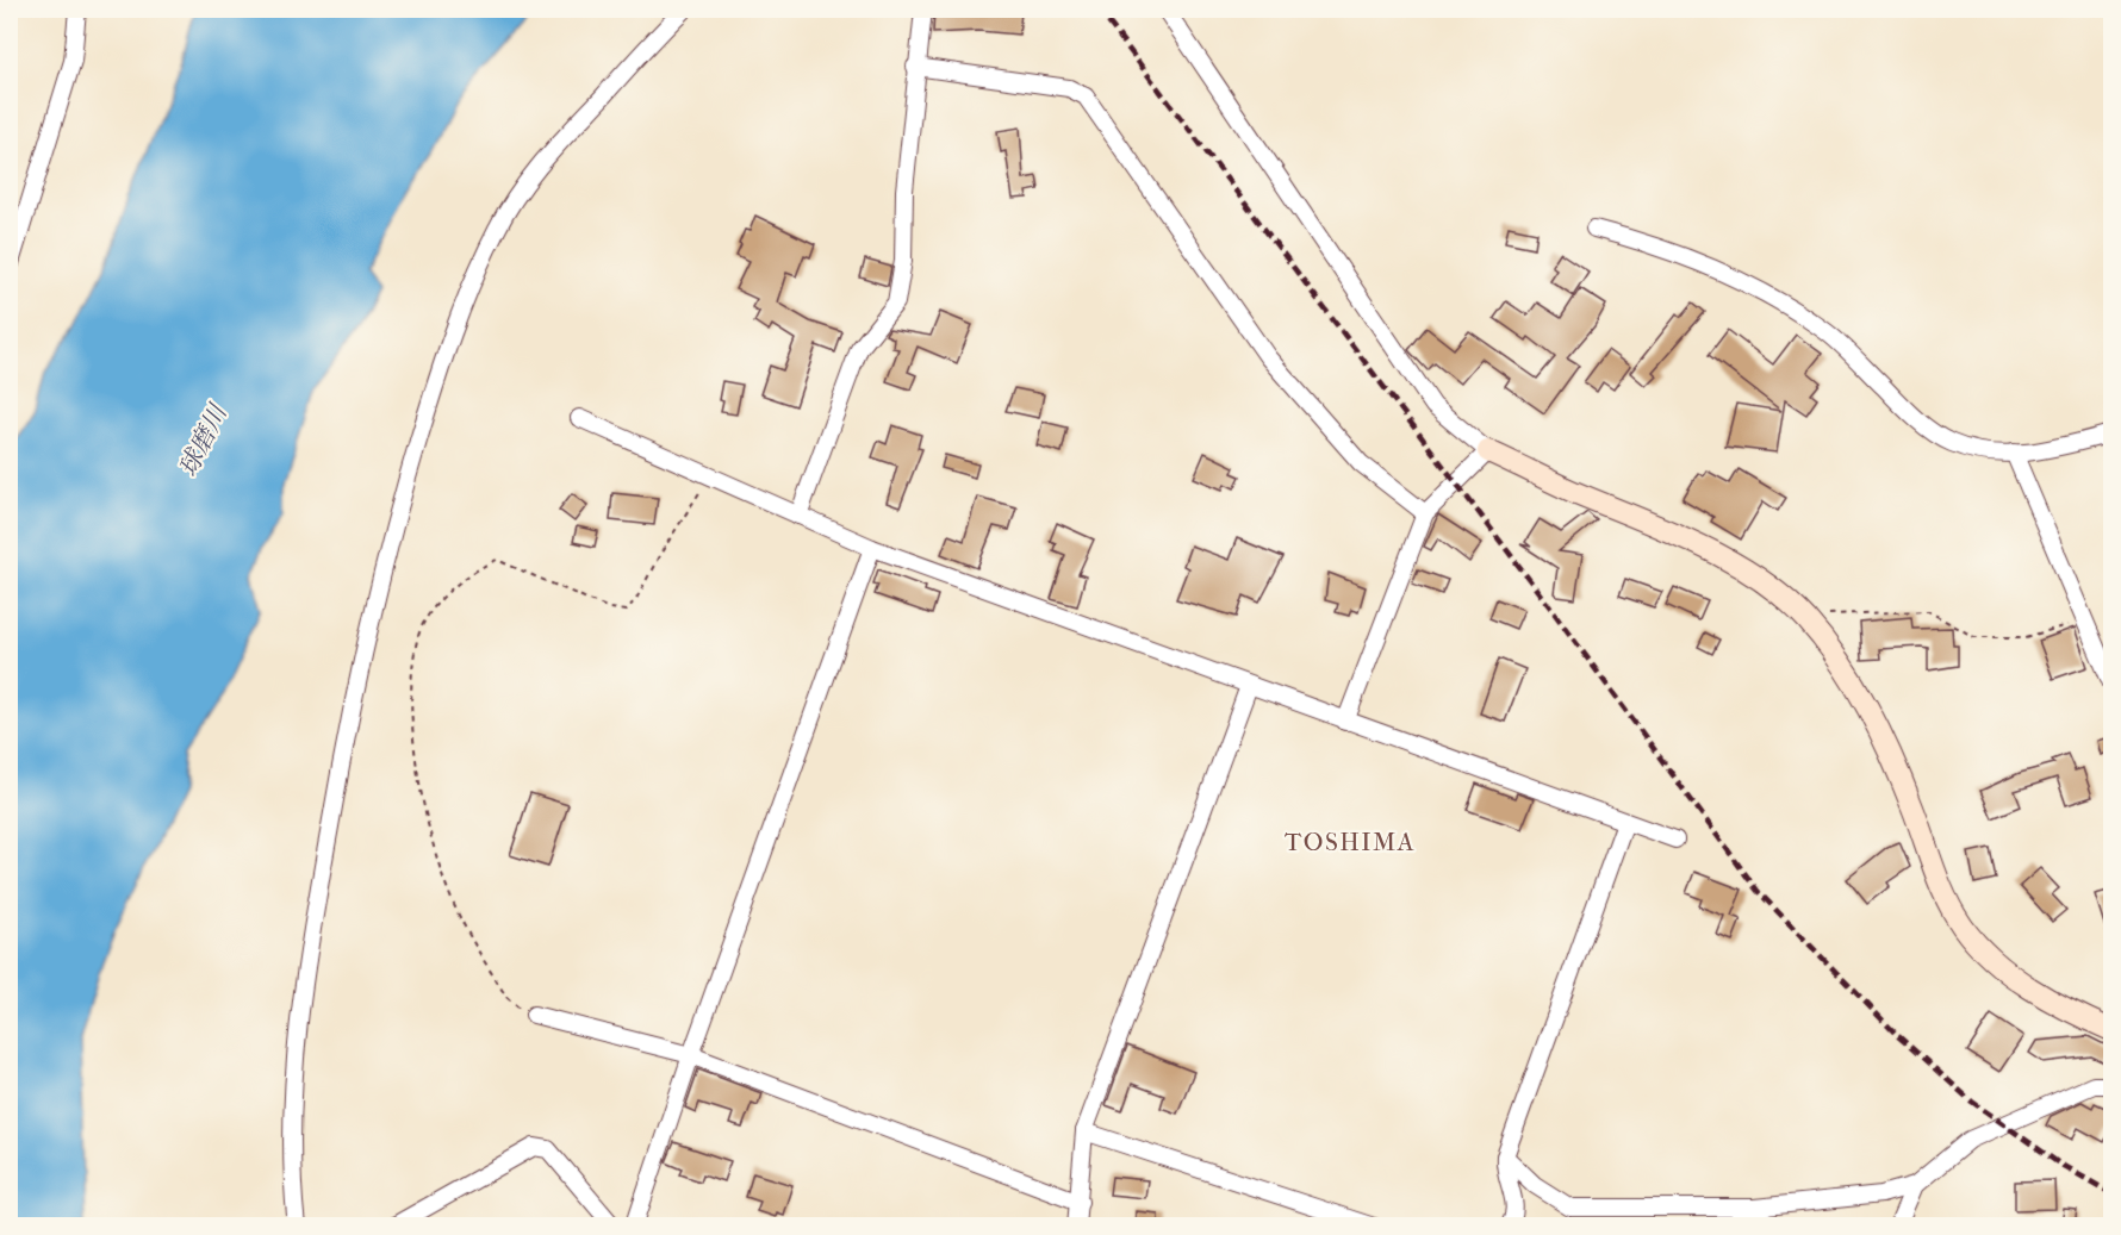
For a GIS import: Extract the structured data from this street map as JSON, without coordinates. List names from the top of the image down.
{
  "districts": ["TOSHIMA"],
  "water": ["球磨川"]
}
